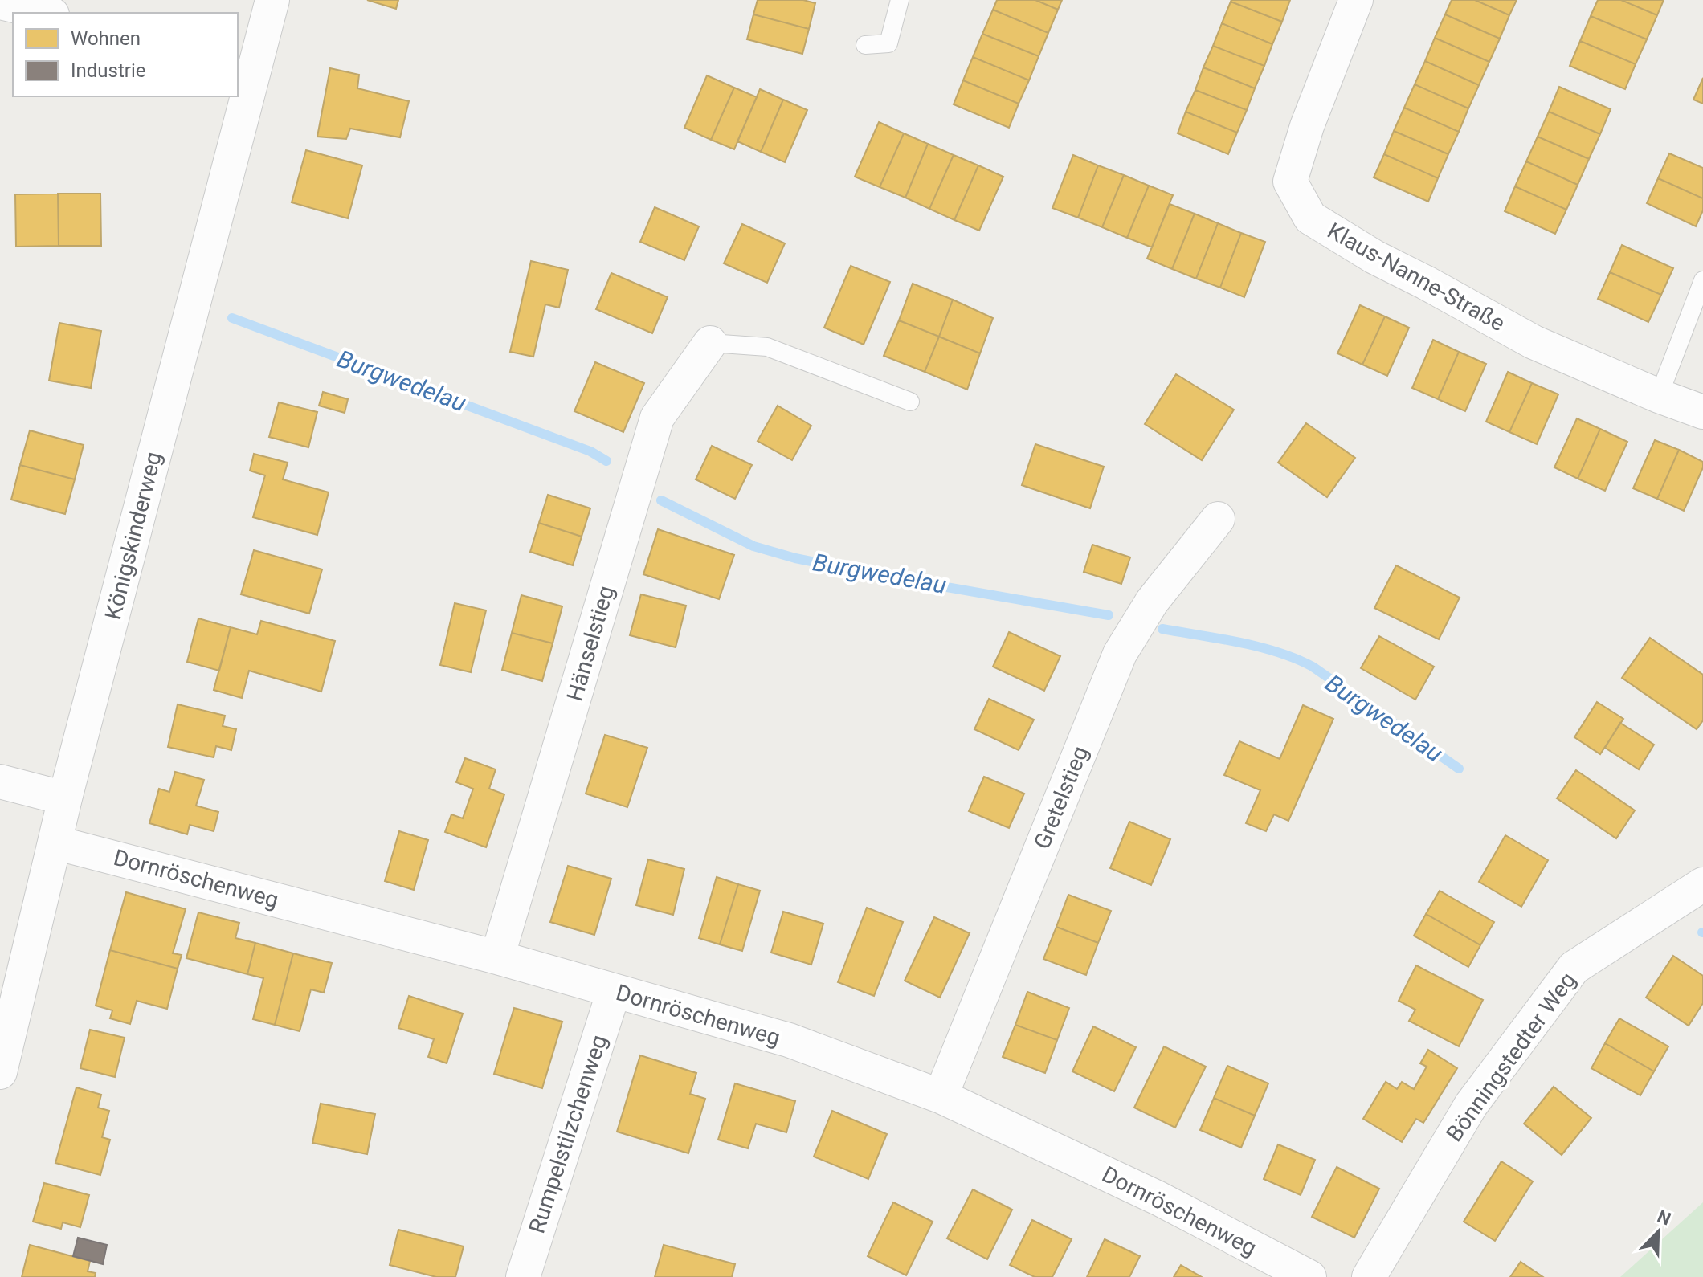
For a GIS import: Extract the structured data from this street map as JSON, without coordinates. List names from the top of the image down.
{
  "streets": {
    "street": [
      "Klaus-Nanne-Straße",
      "Königskinderweg",
      "Hänselstieg",
      "Gretelstieg",
      "Dornröschenweg",
      "Bönningstedter Weg",
      "Rumpelstilzchenweg"
    ]
  },
  "crossings": [
    ["Königskinderweg", "Dornröschenweg"],
    ["Hänselstieg", "Dornröschenweg"],
    ["Gretelstieg", "Dornröschenweg"],
    ["Dornröschenweg", "Rumpelstilzchenweg"]
  ],
  "water": ["Burgwedelau"],
  "legend": ["Wohnen", "Industrie"],
  "north": "top right"
}
